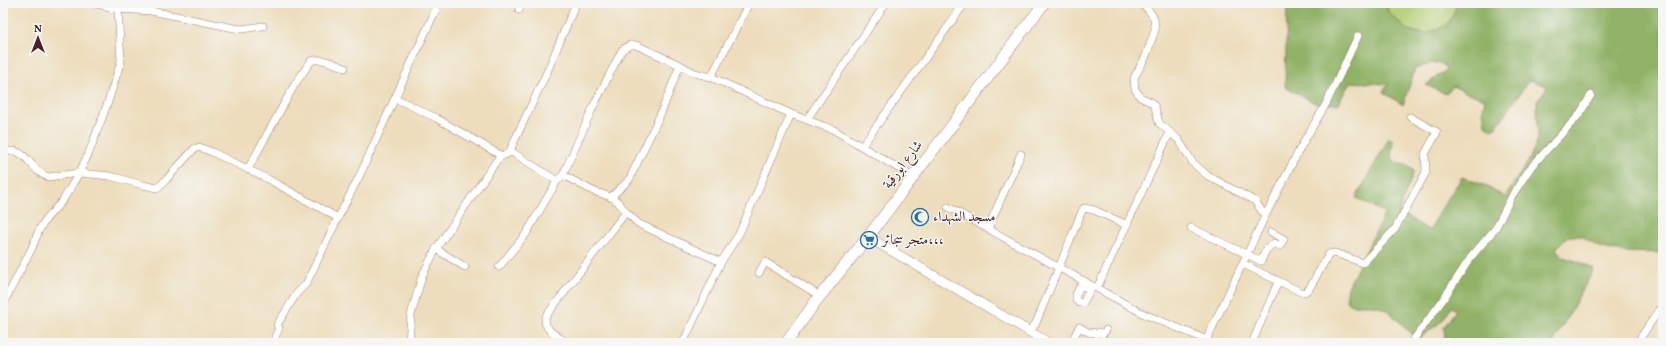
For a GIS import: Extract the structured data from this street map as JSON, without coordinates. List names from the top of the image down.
{
  "streets": {
    "main road": ["شارع ابورقية"]
  },
  "places": {
    "mosque": ["مسجد الشهداء"],
    "supermarket": ["متجر سجائر،،،"]
  },
  "north": "top"
}
